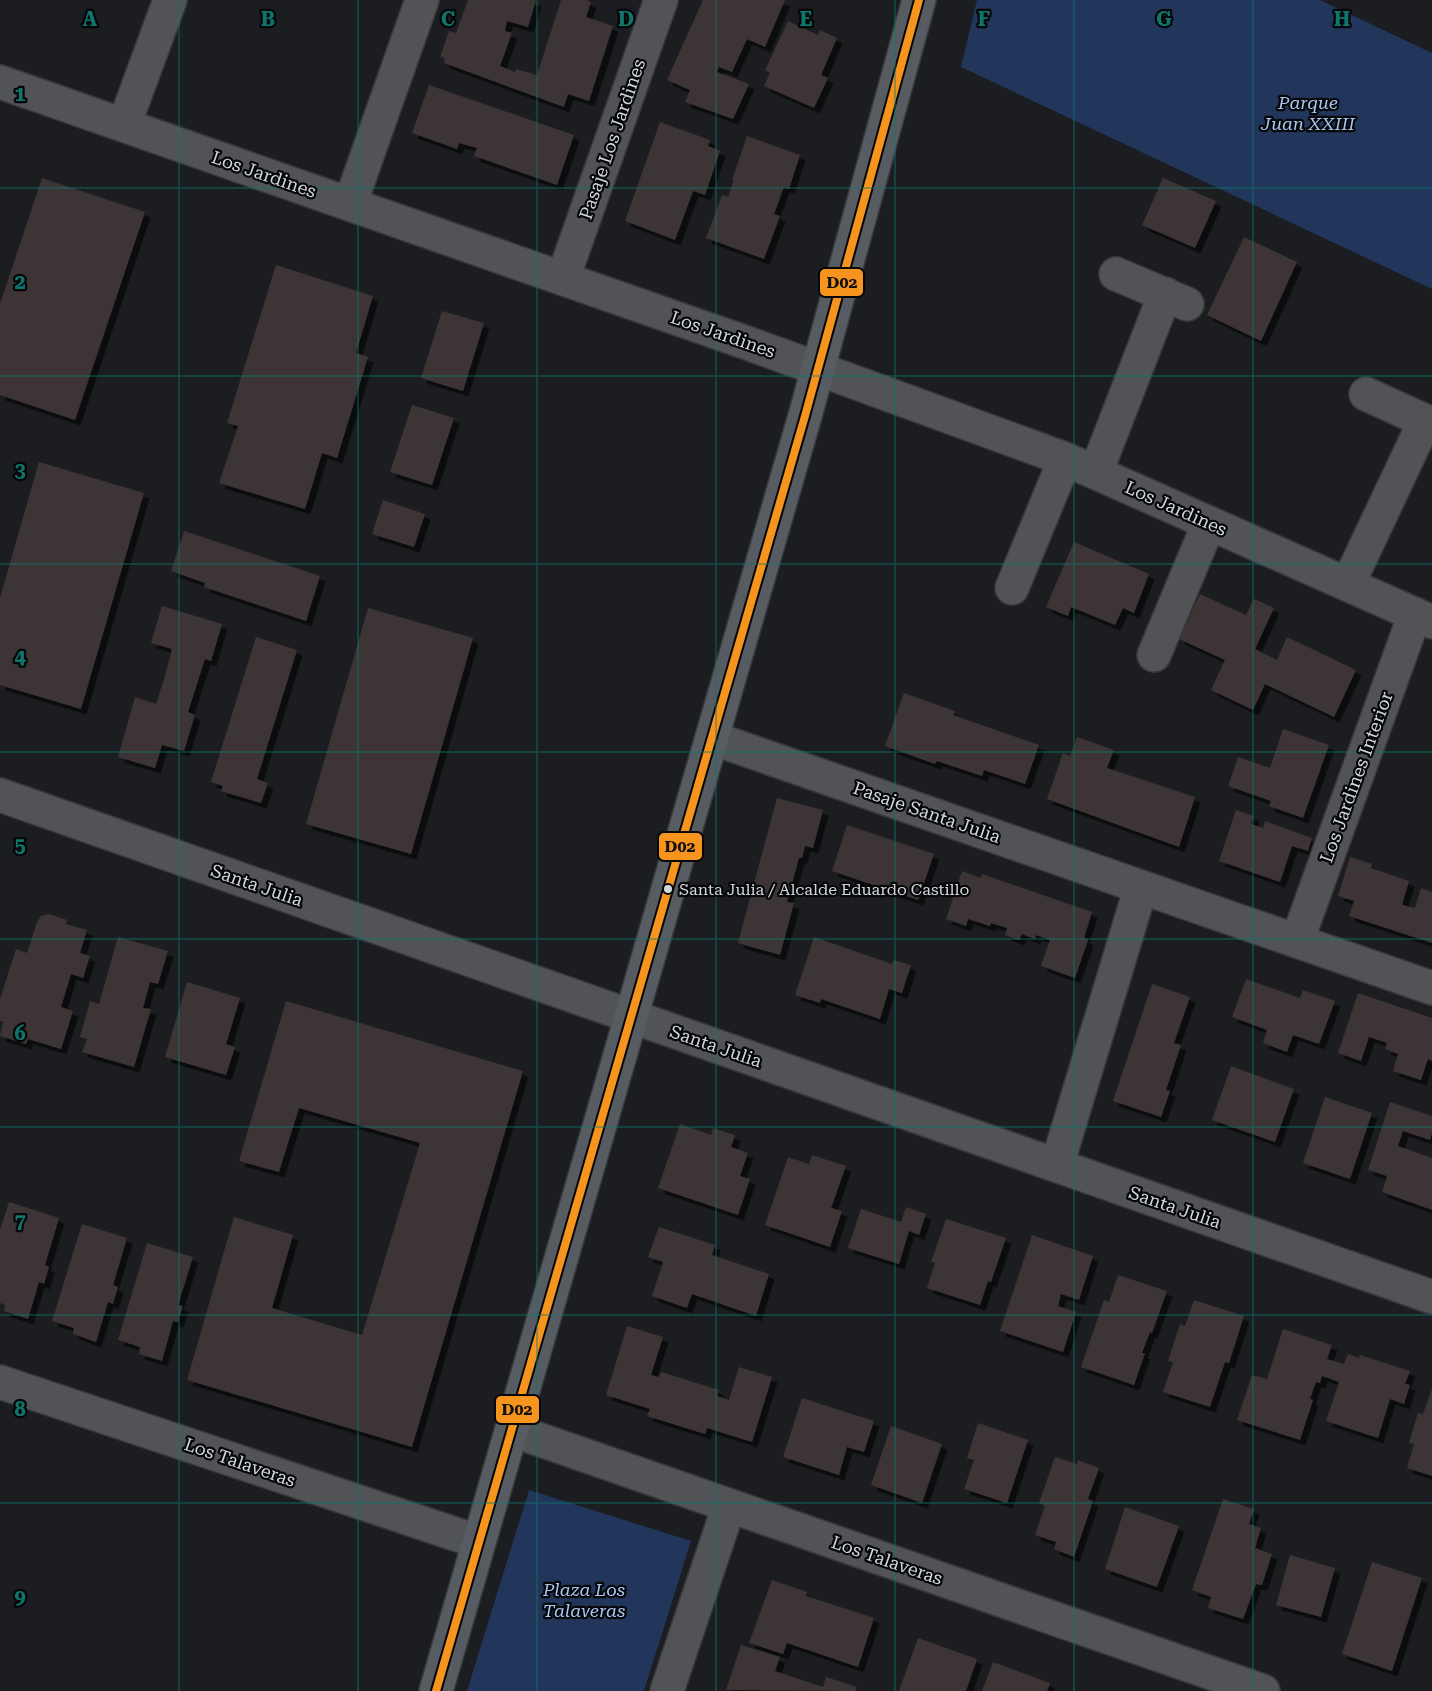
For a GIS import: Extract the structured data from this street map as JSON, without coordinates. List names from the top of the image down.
{
  "streets": {
    "street": [
      "Pasaje Los Jardines",
      "Los Jardines",
      "Los Jardines Interior",
      "Pasaje Santa Julia",
      "Santa Julia",
      "Los Talaveras"
    ]
  },
  "crossings": [
    ["Pasaje Los Jardines", "Los Jardines"],
    ["Los Jardines", "Los Jardines Interior"],
    ["Los Jardines Interior", "Pasaje Santa Julia"]
  ],
  "parks": ["Parque Juan XXIII", "Plaza Los Talaveras"],
  "places": ["Santa Julia / Alcalde Eduardo Castillo"],
  "lines": ["transit line D02"],
  "grid": {
    "columns": [
      "A",
      "B",
      "C",
      "D",
      "E",
      "F",
      "G",
      "H"
    ],
    "rows": [
      "1",
      "2",
      "3",
      "4",
      "5",
      "6",
      "7",
      "8",
      "9"
    ]
  }
}
